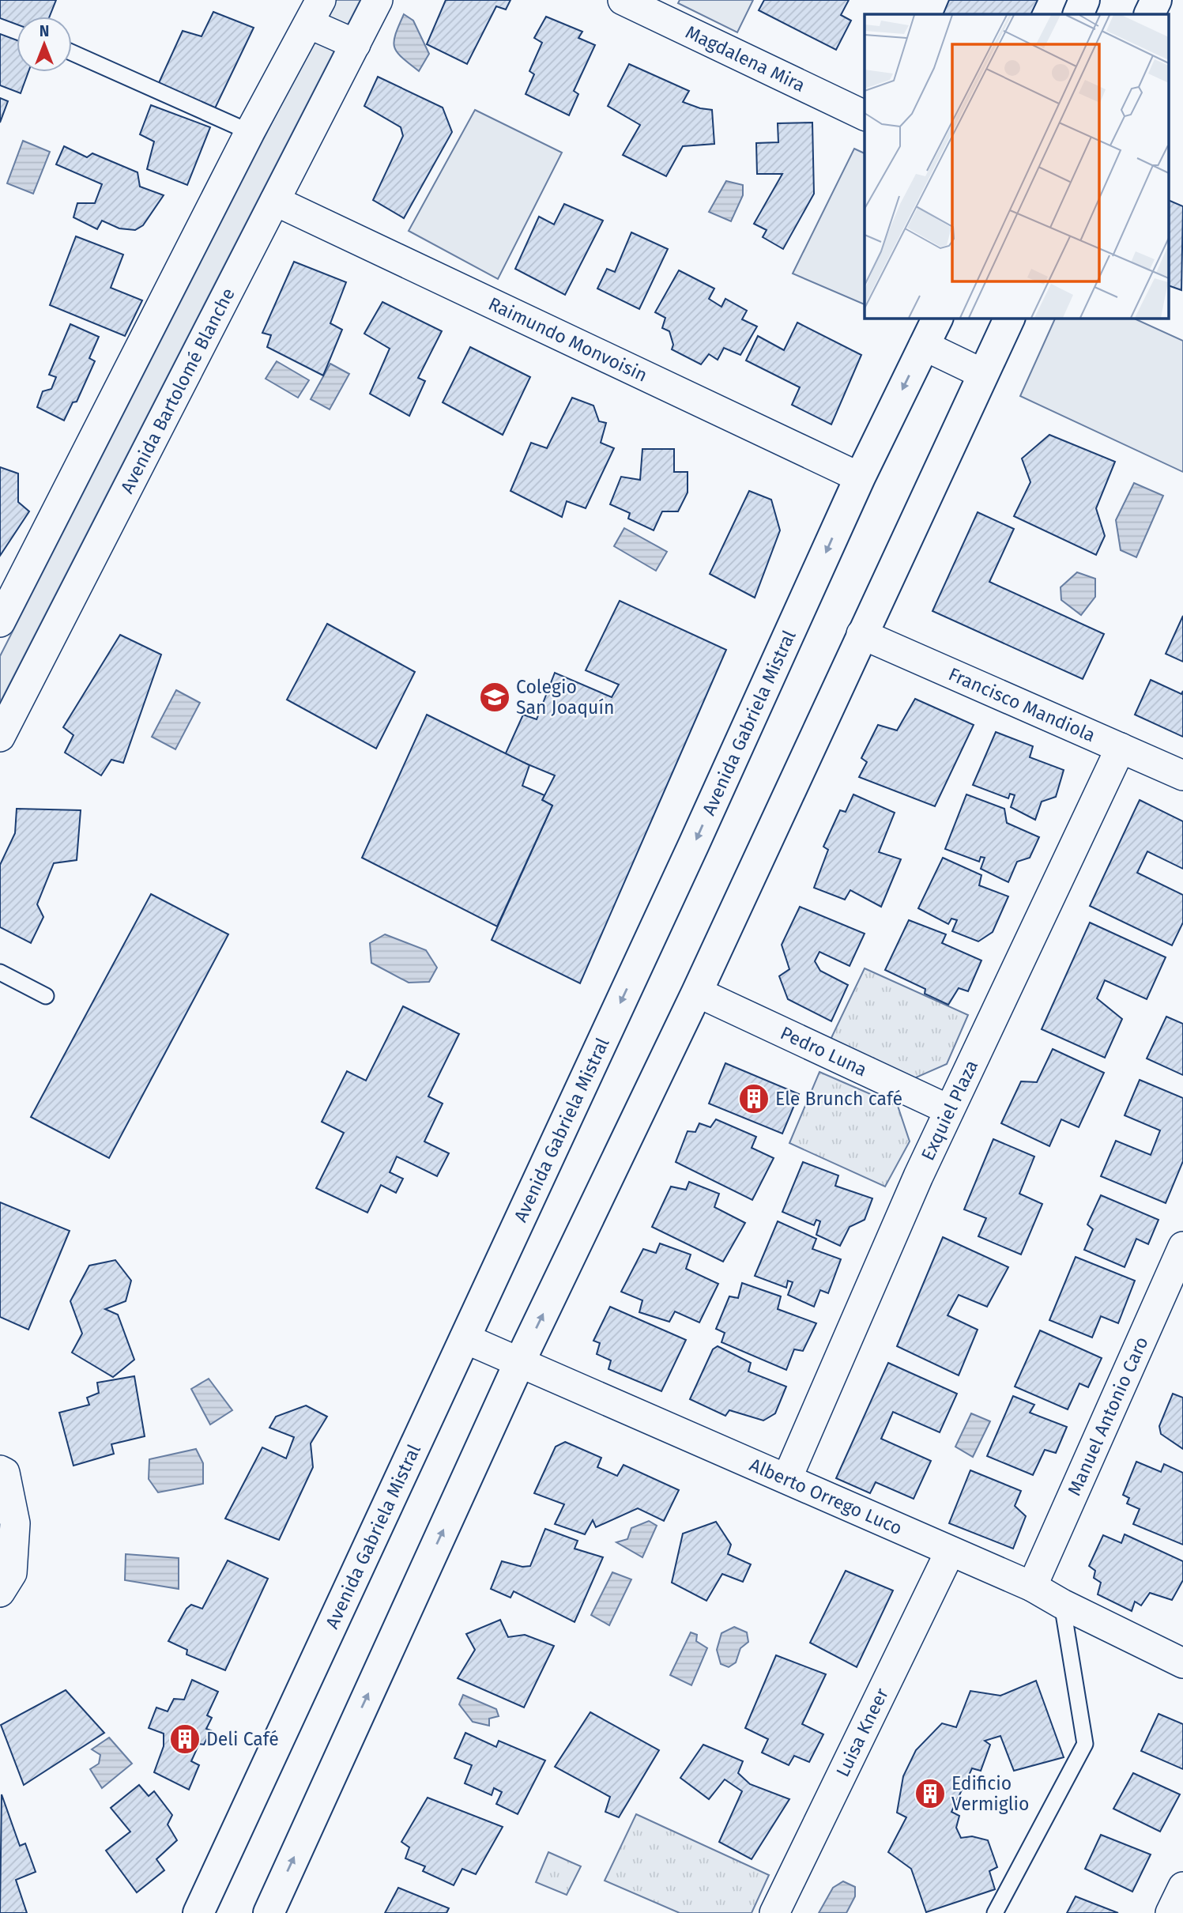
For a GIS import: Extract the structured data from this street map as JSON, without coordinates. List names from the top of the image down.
{
  "streets": {
    "main road": ["Avenida Gabriela Mistral"],
    "street": [
      "Magdalena Mira",
      "Raimundo Monvoisin",
      "Avenida Bartolomé Blanche",
      "Francisco Mandiola",
      "Pedro Luna",
      "Exquiel Plaza",
      "Manuel Antonio Caro",
      "Alberto Orrego Luco",
      "Luisa Kneer"
    ]
  },
  "crossings": [
    ["Raimundo Monvoisin", "Avenida Bartolomé Blanche"],
    ["Raimundo Monvoisin", "Avenida Gabriela Mistral"],
    ["Francisco Mandiola", "Exquiel Plaza"],
    ["Avenida Gabriela Mistral", "Alberto Orrego Luco"],
    ["Pedro Luna", "Exquiel Plaza"],
    ["Exquiel Plaza", "Alberto Orrego Luco"],
    ["Manuel Antonio Caro", "Alberto Orrego Luco"],
    ["Alberto Orrego Luco", "Luisa Kneer"]
  ],
  "places": {
    "school or university": ["Colegio San Joaquín"],
    "building": ["Ele Brunch café", "Deli Café", "Edificio Vermiglio"]
  },
  "north": "top"
}
